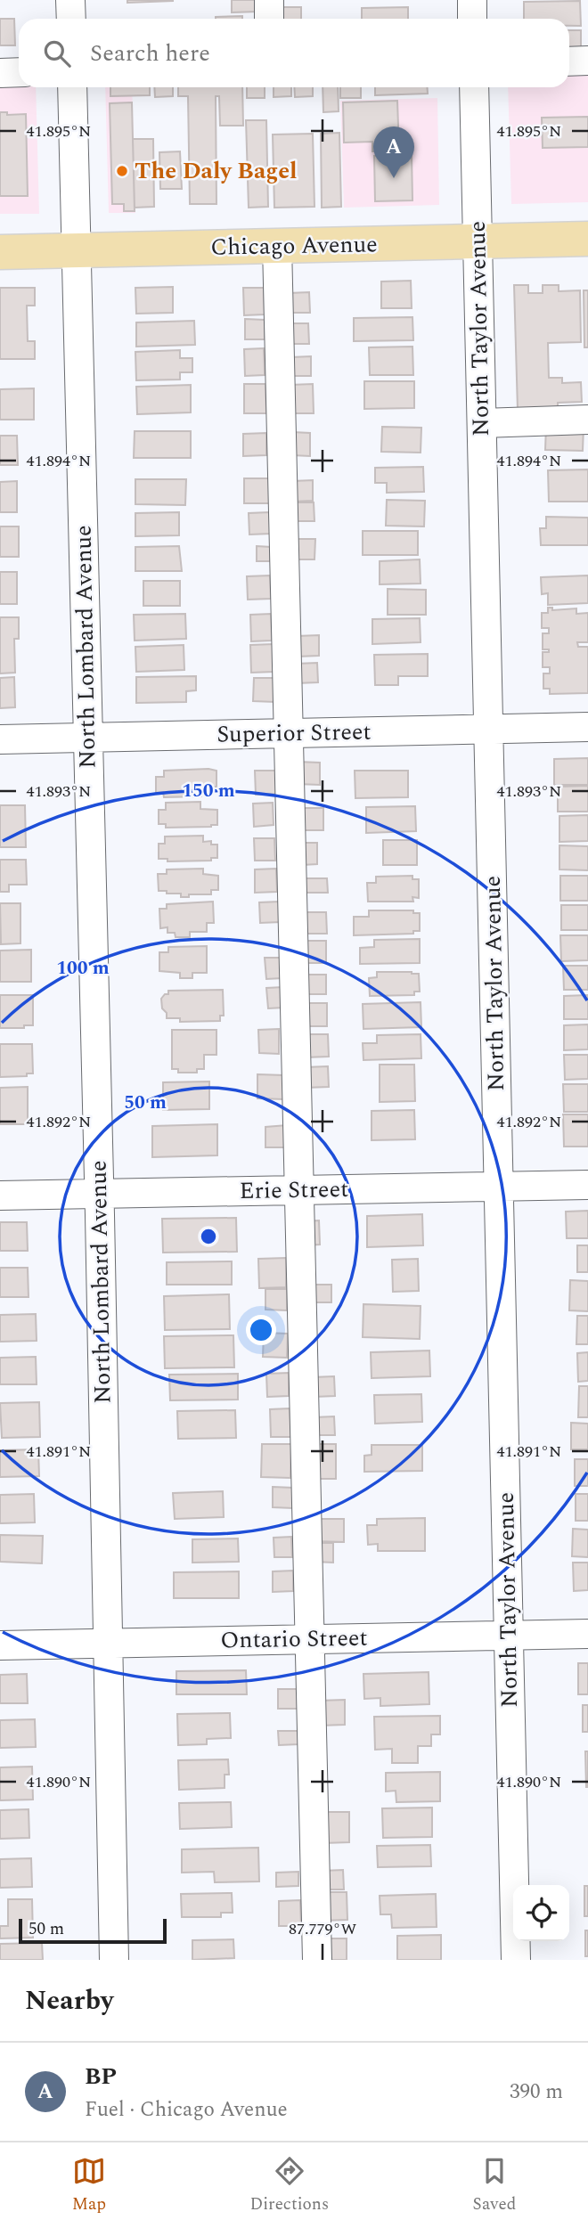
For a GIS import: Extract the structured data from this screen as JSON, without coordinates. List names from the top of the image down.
{
  "streets": {
    "main road": ["Chicago Avenue"],
    "street": [
      "North Taylor Avenue",
      "North Lombard Avenue",
      "Superior Street",
      "Erie Street",
      "Ontario Street"
    ]
  },
  "crossings": [
    ["Chicago Avenue", "North Taylor Avenue"],
    ["Chicago Avenue", "North Lombard Avenue"],
    ["North Taylor Avenue", "Superior Street"],
    ["North Taylor Avenue", "Erie Street"],
    ["North Taylor Avenue", "Ontario Street"],
    ["North Lombard Avenue", "Superior Street"],
    ["North Lombard Avenue", "Erie Street"],
    ["North Lombard Avenue", "Ontario Street"]
  ],
  "places": ["The Daly Bagel"],
  "scale_bar": "50 m",
  "page": {
    "search": "Search here",
    "pins": "A",
    "scale": "50 m",
    "heading": "Nearby",
    "list": [
      {
        "mark": "A",
        "name": "BP",
        "note": "Fuel · Chicago Avenue",
        "value": "390 m"
      }
    ],
    "nav": ["Map", "Directions", "Saved"]
  },
  "coordinates": [
    "41.895°N",
    "41.894°N",
    "41.893°N",
    "41.892°N",
    "41.891°N",
    "41.890°N",
    "87.779°W"
  ],
  "rings": ["150 m", "100 m", "50 m"]
}
